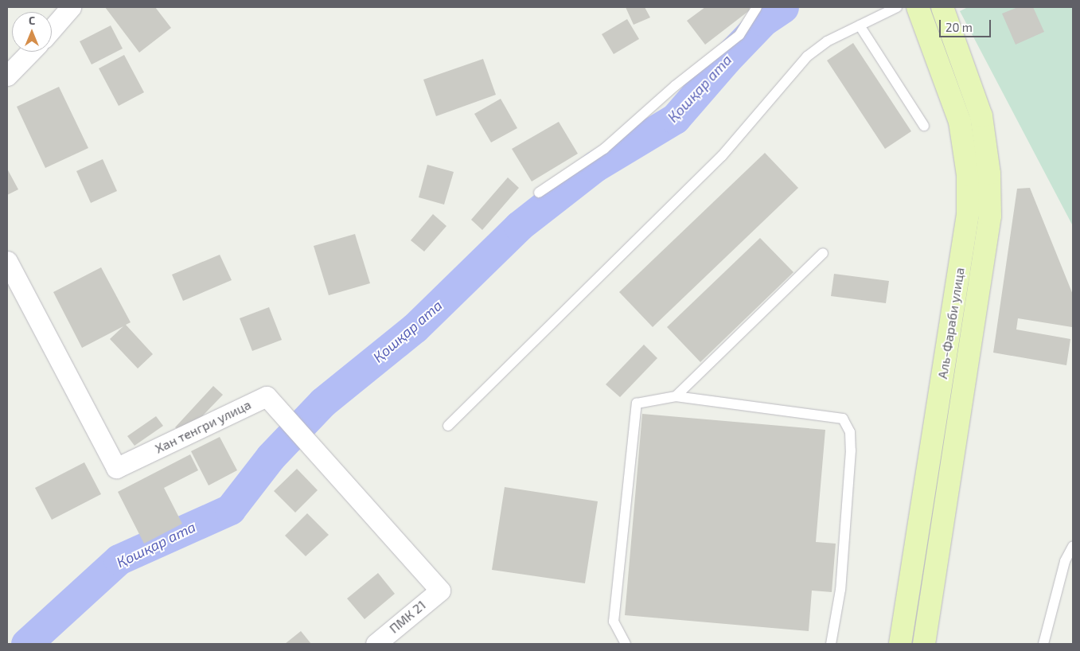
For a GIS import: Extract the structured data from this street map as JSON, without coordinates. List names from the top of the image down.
{
  "streets": {
    "main road": ["Аль-Фараби улица"],
    "street": ["Хан тенгри улица", "ПМК 21"]
  },
  "crossings": [
    ["Хан тенгри улица", "ПМК 21"]
  ],
  "water": ["Қошқар ата"],
  "scale_bar": "20 m",
  "north": "top"
}
